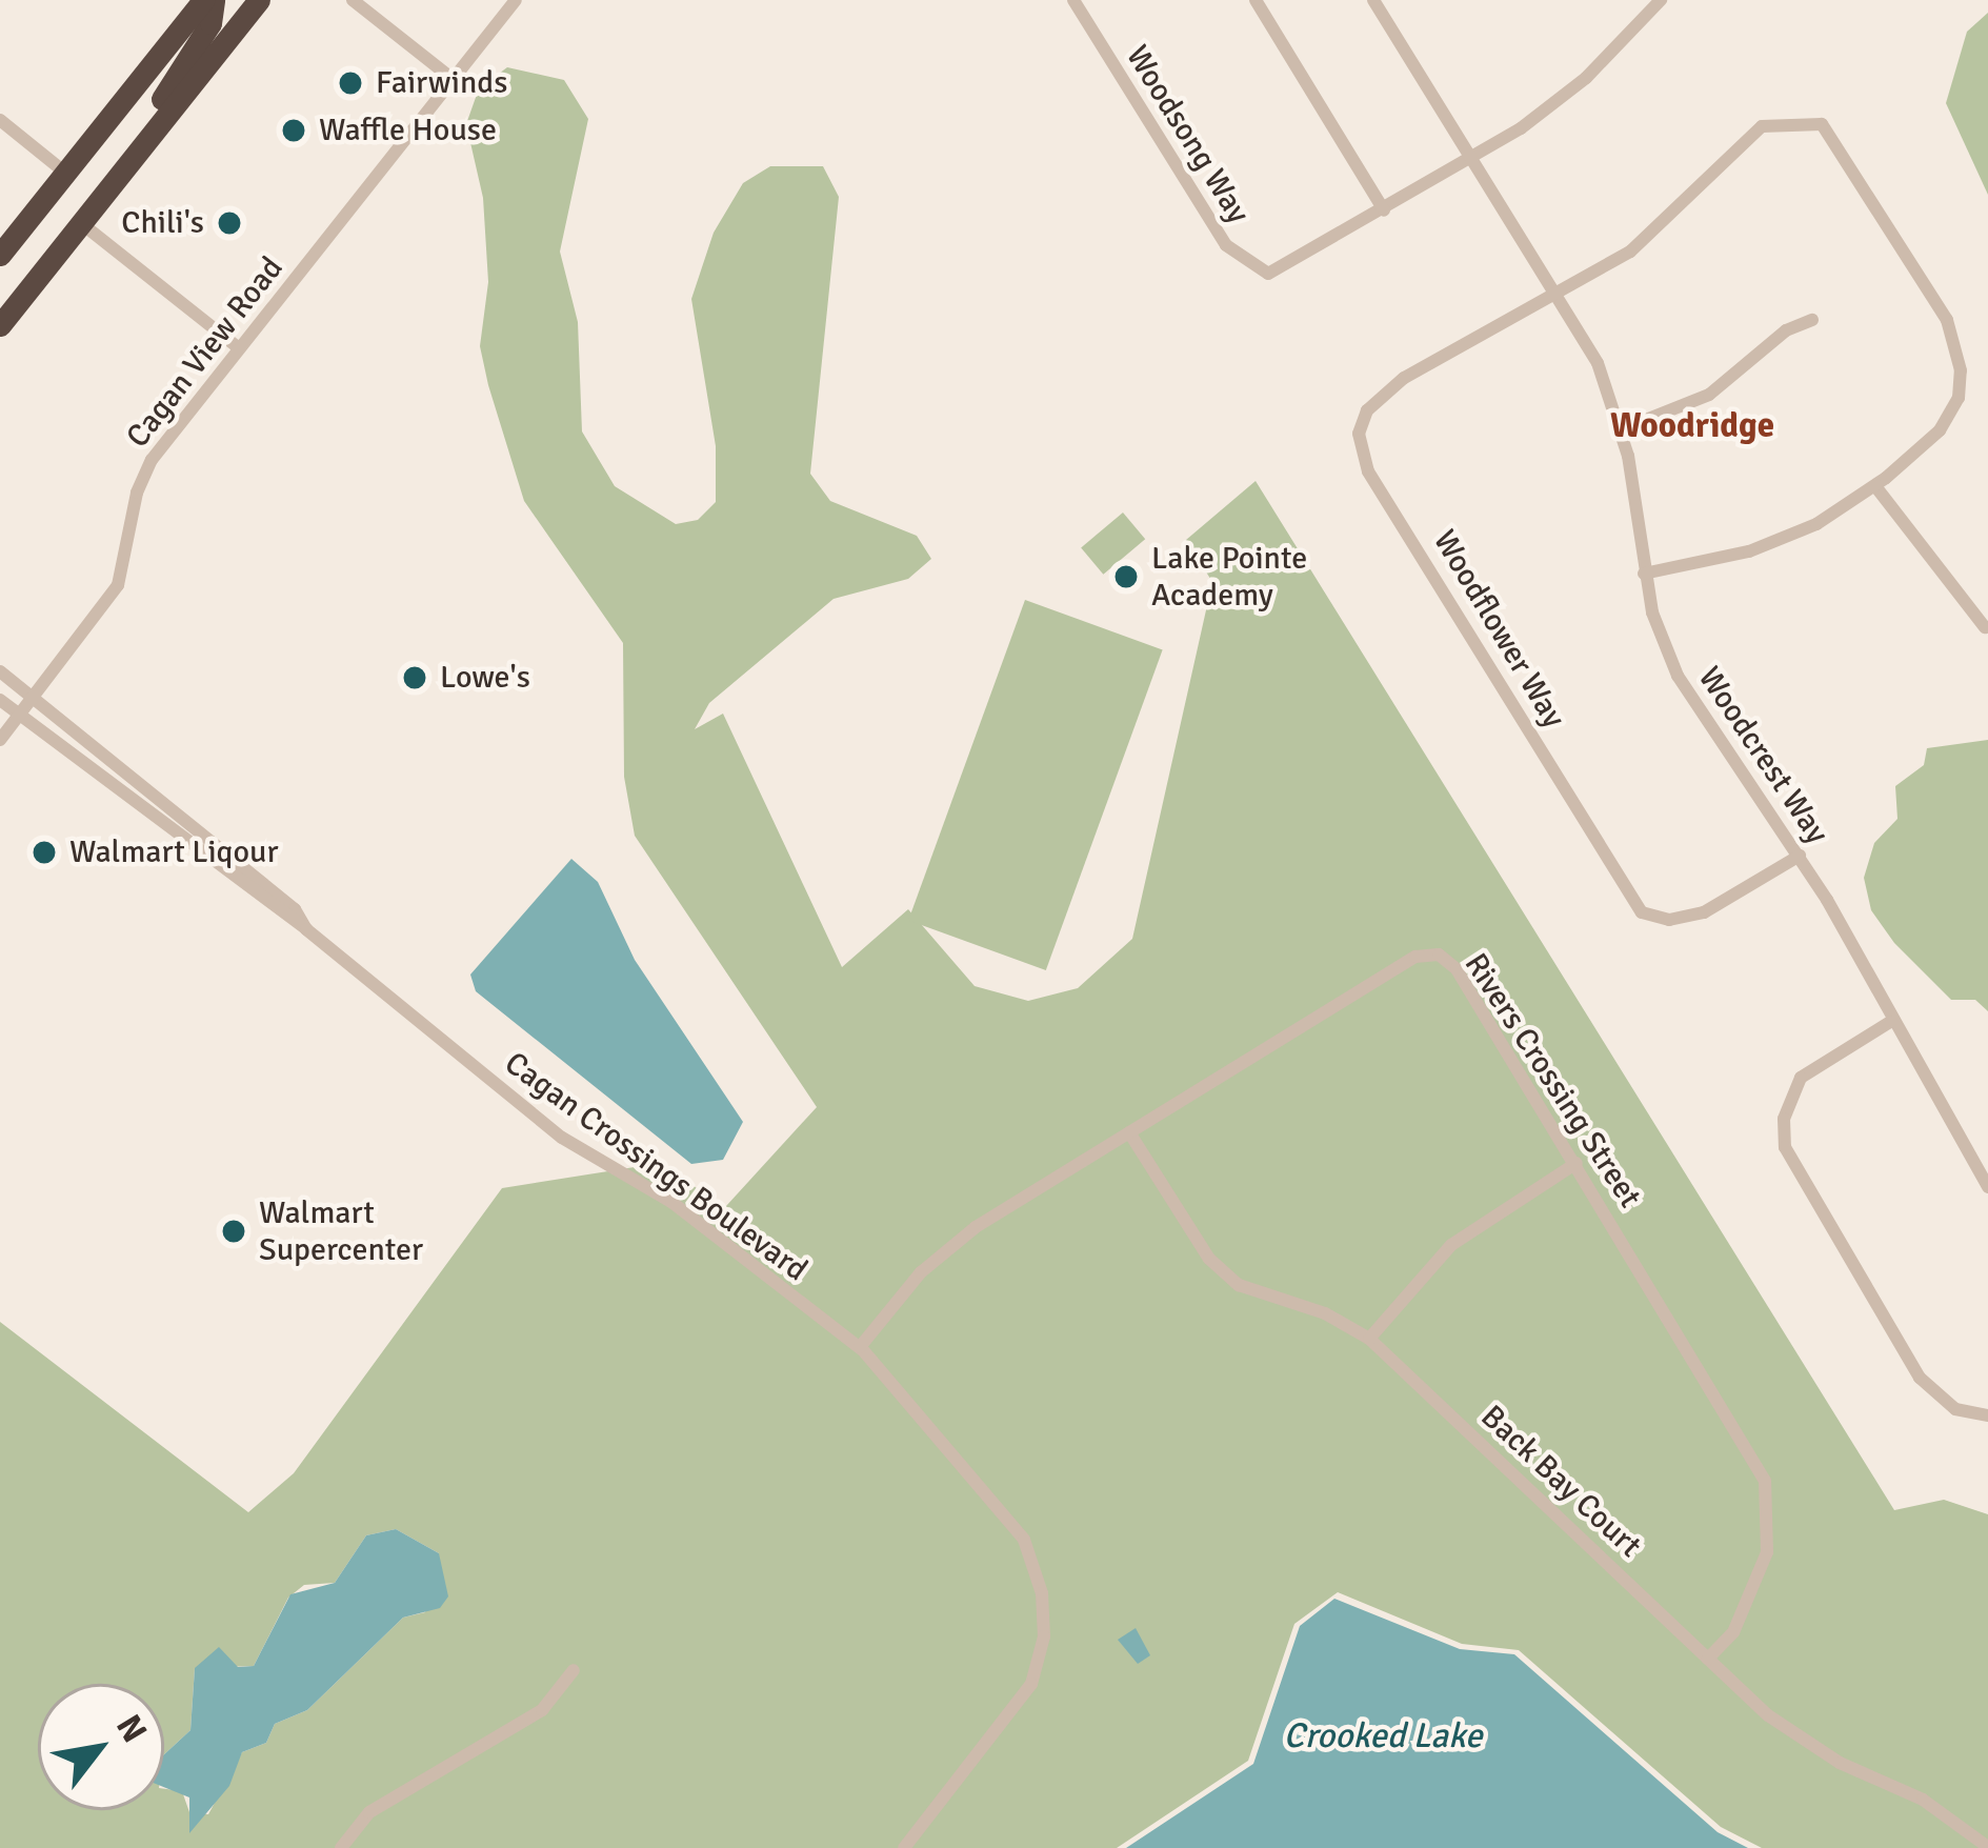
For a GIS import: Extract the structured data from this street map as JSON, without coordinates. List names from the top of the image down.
{
  "streets": {
    "street": [
      "Woodsong Way",
      "Cagan View Road",
      "Woodflower Way",
      "Woodcrest Way",
      "Rivers Crossing Street",
      "Cagan Crossings Boulevard",
      "Back Bay Court"
    ]
  },
  "crossings": [
    ["Woodsong Way", "Woodcrest Way"],
    ["Cagan View Road", "Cagan Crossings Boulevard"],
    ["Woodflower Way", "Woodcrest Way"],
    ["Rivers Crossing Street", "Cagan Crossings Boulevard"],
    ["Rivers Crossing Street", "Back Bay Court"]
  ],
  "districts": ["Woodridge"],
  "water": ["Crooked Lake"],
  "places": [
    "Fairwinds",
    "Waffle House",
    "Chili's",
    "Lake Pointe Academy",
    "Lowe's",
    "Walmart Liqour",
    "Walmart Supercenter"
  ],
  "north": "top right"
}
